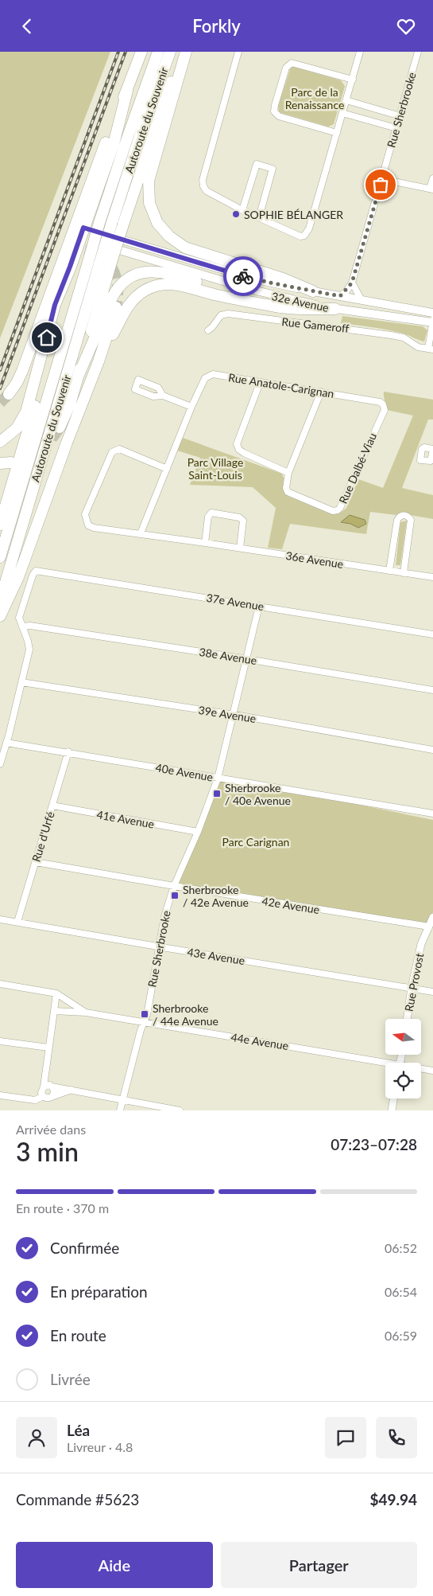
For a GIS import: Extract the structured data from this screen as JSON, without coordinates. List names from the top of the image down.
{
  "streets": {
    "highway": ["Autoroute du Souvenir"],
    "main road": ["32e Avenue"],
    "street": [
      "Rue Sherbrooke",
      "Rue Gameroff",
      "Rue Anatole-Carignan",
      "Rue Dalbé-Viau",
      "36e Avenue",
      "37e Avenue",
      "38e Avenue",
      "39e Avenue",
      "40e Avenue",
      "41e Avenue",
      "Rue d'Urfé",
      "42e Avenue",
      "43e Avenue",
      "Rue Provost",
      "44e Avenue"
    ]
  },
  "crossings": [
    ["Rue Sherbrooke", "32e Avenue"],
    ["Rue Sherbrooke", "37e Avenue"],
    ["Rue Sherbrooke", "38e Avenue"],
    ["Rue Sherbrooke", "39e Avenue"],
    ["Rue Sherbrooke", "40e Avenue"],
    ["Rue Sherbrooke", "41e Avenue"],
    ["Rue Sherbrooke", "42e Avenue"],
    ["Rue Sherbrooke", "43e Avenue"],
    ["Rue Sherbrooke", "44e Avenue"],
    ["32e Avenue", "Rue Gameroff"],
    ["Rue Anatole-Carignan", "Rue Dalbé-Viau"],
    ["Rue Anatole-Carignan", "36e Avenue"],
    ["37e Avenue", "38e Avenue"],
    ["40e Avenue", "Rue d'Urfé"],
    ["41e Avenue", "Rue d'Urfé"],
    ["Rue d'Urfé", "42e Avenue"],
    ["Rue d'Urfé", "43e Avenue"],
    ["42e Avenue", "Rue Provost"],
    ["43e Avenue", "Rue Provost"]
  ],
  "parks": ["Parc de la Renaissance", "Parc Village Saint-Louis", "Parc Carignan"],
  "places": {
    "other": ["SOPHIE BÉLANGER"],
    "transit": ["Sherbrooke / 40e Avenue", "Sherbrooke / 42e Avenue", "Sherbrooke / 44e Avenue"]
  },
  "north": "left",
  "page": {
    "header": "Forkly",
    "heading": ["3 min", "Arrivée dans", "07:23–07:28"],
    "panel": [
      "Léa",
      "Livreur · 4.8",
      "Commande #5623",
      "$49.94"
    ],
    "bar": "En route · 370 m",
    "list": [
      ["Confirmée", "06:52"],
      ["En préparation", "06:54"],
      ["En route", "06:59"],
      "Livrée"
    ],
    "buttons": ["Aide", "Partager"]
  }
}
